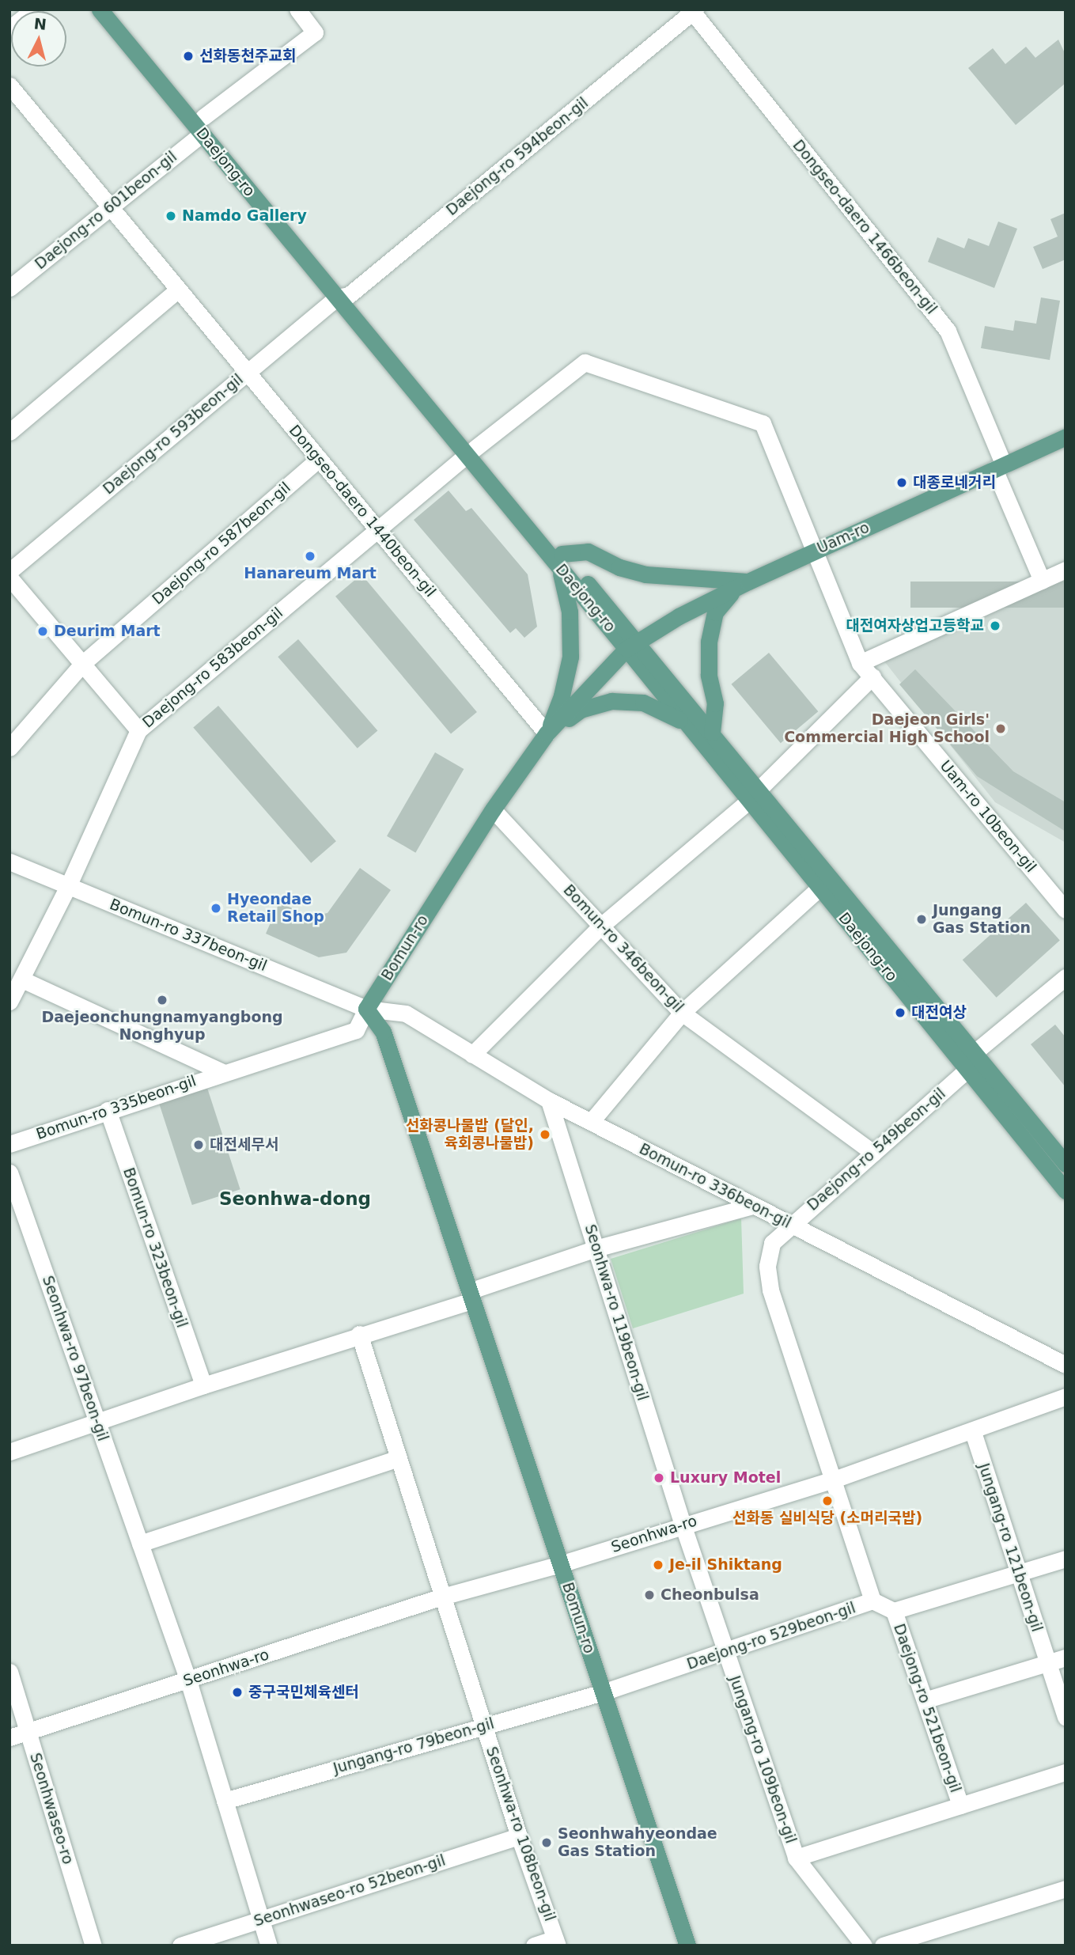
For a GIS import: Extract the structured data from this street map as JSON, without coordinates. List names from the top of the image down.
{
  "streets": {
    "main road": ["Daejong-ro", "Uam-ro", "Bomun-ro"],
    "street": [
      "Daejong-ro 594beon-gil",
      "Daejong-ro 601beon-gil",
      "Dongseo-daero 1466beon-gil",
      "Daejong-ro 593beon-gil",
      "Dongseo-daero 1440beon-gil",
      "Daejong-ro 587beon-gil",
      "Daejong-ro 583beon-gil",
      "Uam-ro 10beon-gil",
      "Bomun-ro 337beon-gil",
      "Bomun-ro 346beon-gil",
      "Bomun-ro 335beon-gil",
      "Daejong-ro 549beon-gil",
      "Bomun-ro 336beon-gil",
      "Bomun-ro 323beon-gil",
      "Seonhwa-ro 119beon-gil",
      "Seonhwa-ro 97beon-gil",
      "Seonhwa-ro",
      "Jungang-ro 121beon-gil",
      "Daejong-ro 529beon-gil",
      "Daejong-ro 521beon-gil",
      "Jungang-ro 79beon-gil",
      "Jungang-ro 109beon-gil",
      "Seonhwaseo-ro",
      "Seonhwa-ro 108beon-gil",
      "Seonhwaseo-ro 52beon-gil"
    ]
  },
  "crossings": [
    ["Daejong-ro 594beon-gil", "Daejong-ro"],
    ["Daejong-ro 594beon-gil", "Dongseo-daero 1466beon-gil"],
    ["Daejong-ro 594beon-gil", "Daejong-ro 593beon-gil"],
    ["Daejong-ro", "Daejong-ro 601beon-gil"],
    ["Daejong-ro", "Daejong-ro 593beon-gil"],
    ["Daejong-ro", "Uam-ro"],
    ["Daejong-ro", "Daejong-ro 583beon-gil"],
    ["Daejong-ro", "Bomun-ro"],
    ["Daejong-ro", "Daejong-ro 549beon-gil"],
    ["Daejong-ro 601beon-gil", "Dongseo-daero 1440beon-gil"],
    ["Dongseo-daero 1466beon-gil", "Uam-ro"],
    ["Daejong-ro 593beon-gil", "Dongseo-daero 1440beon-gil"],
    ["Dongseo-daero 1440beon-gil", "Daejong-ro 587beon-gil"],
    ["Dongseo-daero 1440beon-gil", "Daejong-ro 583beon-gil"],
    ["Dongseo-daero 1440beon-gil", "Bomun-ro"],
    ["Uam-ro", "Daejong-ro 583beon-gil"],
    ["Uam-ro", "Uam-ro 10beon-gil"],
    ["Uam-ro", "Bomun-ro"],
    ["Daejong-ro 583beon-gil", "Uam-ro 10beon-gil"],
    ["Daejong-ro 583beon-gil", "Bomun-ro 337beon-gil"],
    ["Daejong-ro 583beon-gil", "Bomun-ro 335beon-gil"],
    ["Bomun-ro 337beon-gil", "Bomun-ro"],
    ["Bomun-ro 337beon-gil", "Bomun-ro 335beon-gil"],
    ["Bomun-ro 337beon-gil", "Bomun-ro 336beon-gil"],
    ["Bomun-ro", "Bomun-ro 346beon-gil"],
    ["Bomun-ro", "Bomun-ro 335beon-gil"],
    ["Bomun-ro", "Bomun-ro 336beon-gil"],
    ["Bomun-ro", "Seonhwa-ro"],
    ["Bomun-ro", "Daejong-ro 529beon-gil"],
    ["Bomun-ro", "Jungang-ro 79beon-gil"],
    ["Bomun-ro 346beon-gil", "Daejong-ro 549beon-gil"],
    ["Bomun-ro 335beon-gil", "Bomun-ro 336beon-gil"],
    ["Bomun-ro 335beon-gil", "Bomun-ro 323beon-gil"],
    ["Daejong-ro 549beon-gil", "Bomun-ro 336beon-gil"],
    ["Daejong-ro 549beon-gil", "Seonhwa-ro"],
    ["Bomun-ro 336beon-gil", "Seonhwa-ro 119beon-gil"],
    ["Seonhwa-ro 119beon-gil", "Seonhwa-ro"],
    ["Seonhwa-ro 119beon-gil", "Jungang-ro 109beon-gil"],
    ["Seonhwa-ro 97beon-gil", "Seonhwa-ro"],
    ["Seonhwa-ro", "Jungang-ro 121beon-gil"],
    ["Seonhwa-ro", "Jungang-ro 109beon-gil"],
    ["Seonhwa-ro", "Seonhwaseo-ro"],
    ["Seonhwa-ro", "Seonhwa-ro 108beon-gil"],
    ["Daejong-ro 529beon-gil", "Daejong-ro 521beon-gil"],
    ["Daejong-ro 529beon-gil", "Jungang-ro 79beon-gil"],
    ["Daejong-ro 529beon-gil", "Jungang-ro 109beon-gil"],
    ["Daejong-ro 521beon-gil", "Jungang-ro 109beon-gil"],
    ["Jungang-ro 79beon-gil", "Seonhwa-ro 108beon-gil"],
    ["Seonhwa-ro 108beon-gil", "Seonhwaseo-ro 52beon-gil"]
  ],
  "districts": ["Seonhwa-dong"],
  "places": [
    "선화동천주교회",
    "Namdo Gallery",
    "대종로네거리",
    "Hanareum Mart",
    "대전여자상업고등학교",
    "Deurim Mart",
    "Daejeon Girls' Commercial High School",
    "Hyeondae Retail Shop",
    "Jungang Gas Station",
    "Daejeonchungnamyangbong Nonghyup",
    "대전여상",
    "선화콩나물밥 (달인, 육회콩나물밥)",
    "대전세무서",
    "Luxury Motel",
    "선화동 실비식당 (소머리국밥)",
    "Je-il Shiktang",
    "Cheonbulsa",
    "중구국민체육센터",
    "Seonhwahyeondae Gas Station"
  ],
  "north": "top"
}
